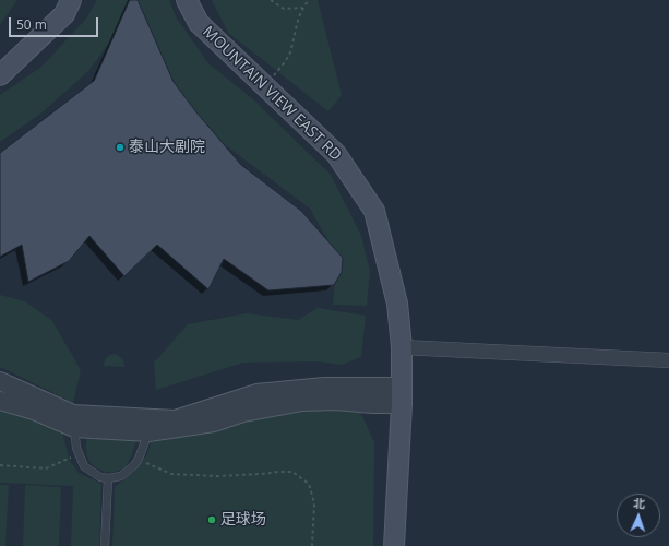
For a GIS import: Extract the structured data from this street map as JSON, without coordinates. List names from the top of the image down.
{
  "streets": {
    "main road": ["MOUNTAIN VIEW EAST RD"]
  },
  "places": ["泰山大剧院", "足球场"],
  "scale_bar": "50 m",
  "north": "top"
}
